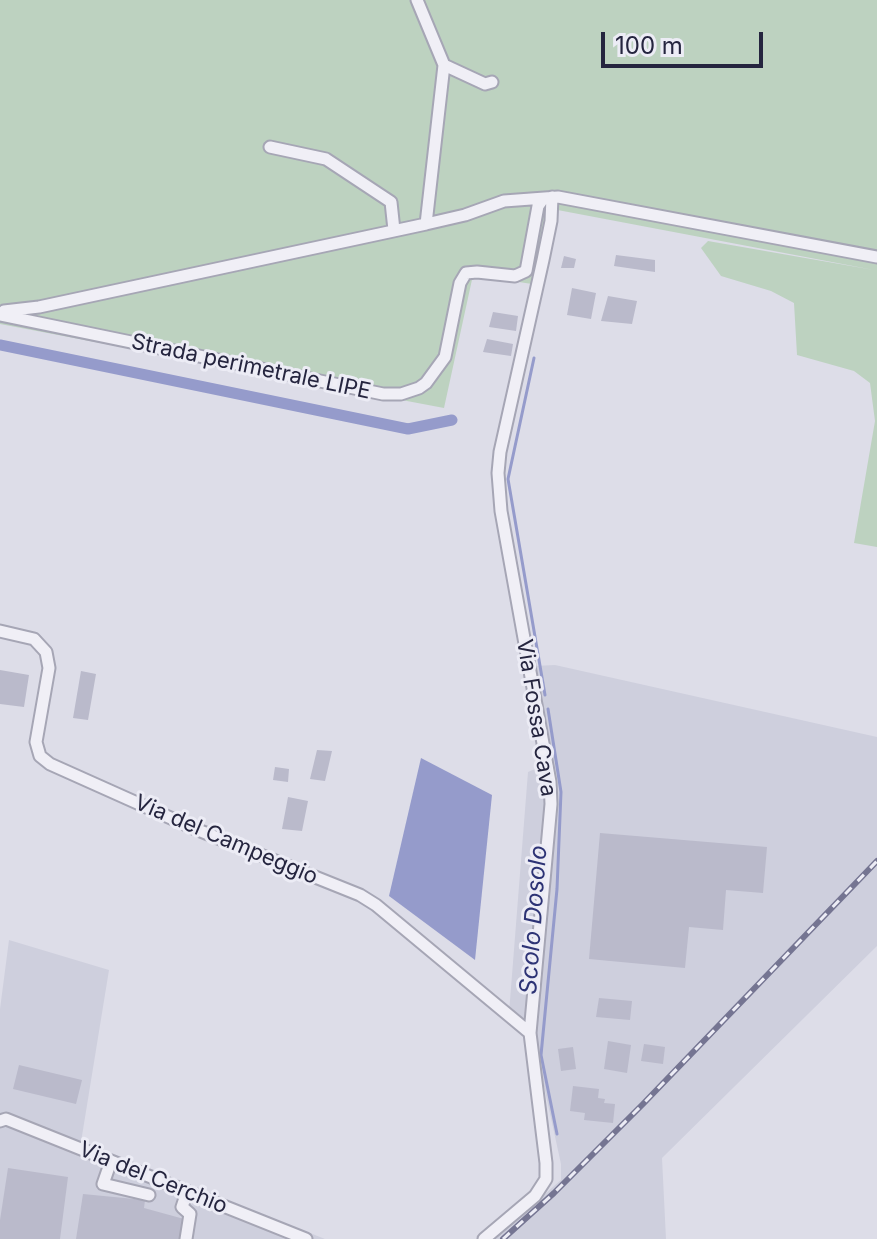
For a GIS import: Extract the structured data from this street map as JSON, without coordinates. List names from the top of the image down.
{
  "streets": {
    "street": [
      "Strada perimetrale LIPE",
      "Via Fossa Cava",
      "Via del Campeggio",
      "Via del Cerchio"
    ]
  },
  "crossings": [
    ["Strada perimetrale LIPE", "Via Fossa Cava"],
    ["Via Fossa Cava", "Via del Campeggio"]
  ],
  "water": ["Scolo Dosolo"],
  "scale_bar": "100 m"
}
